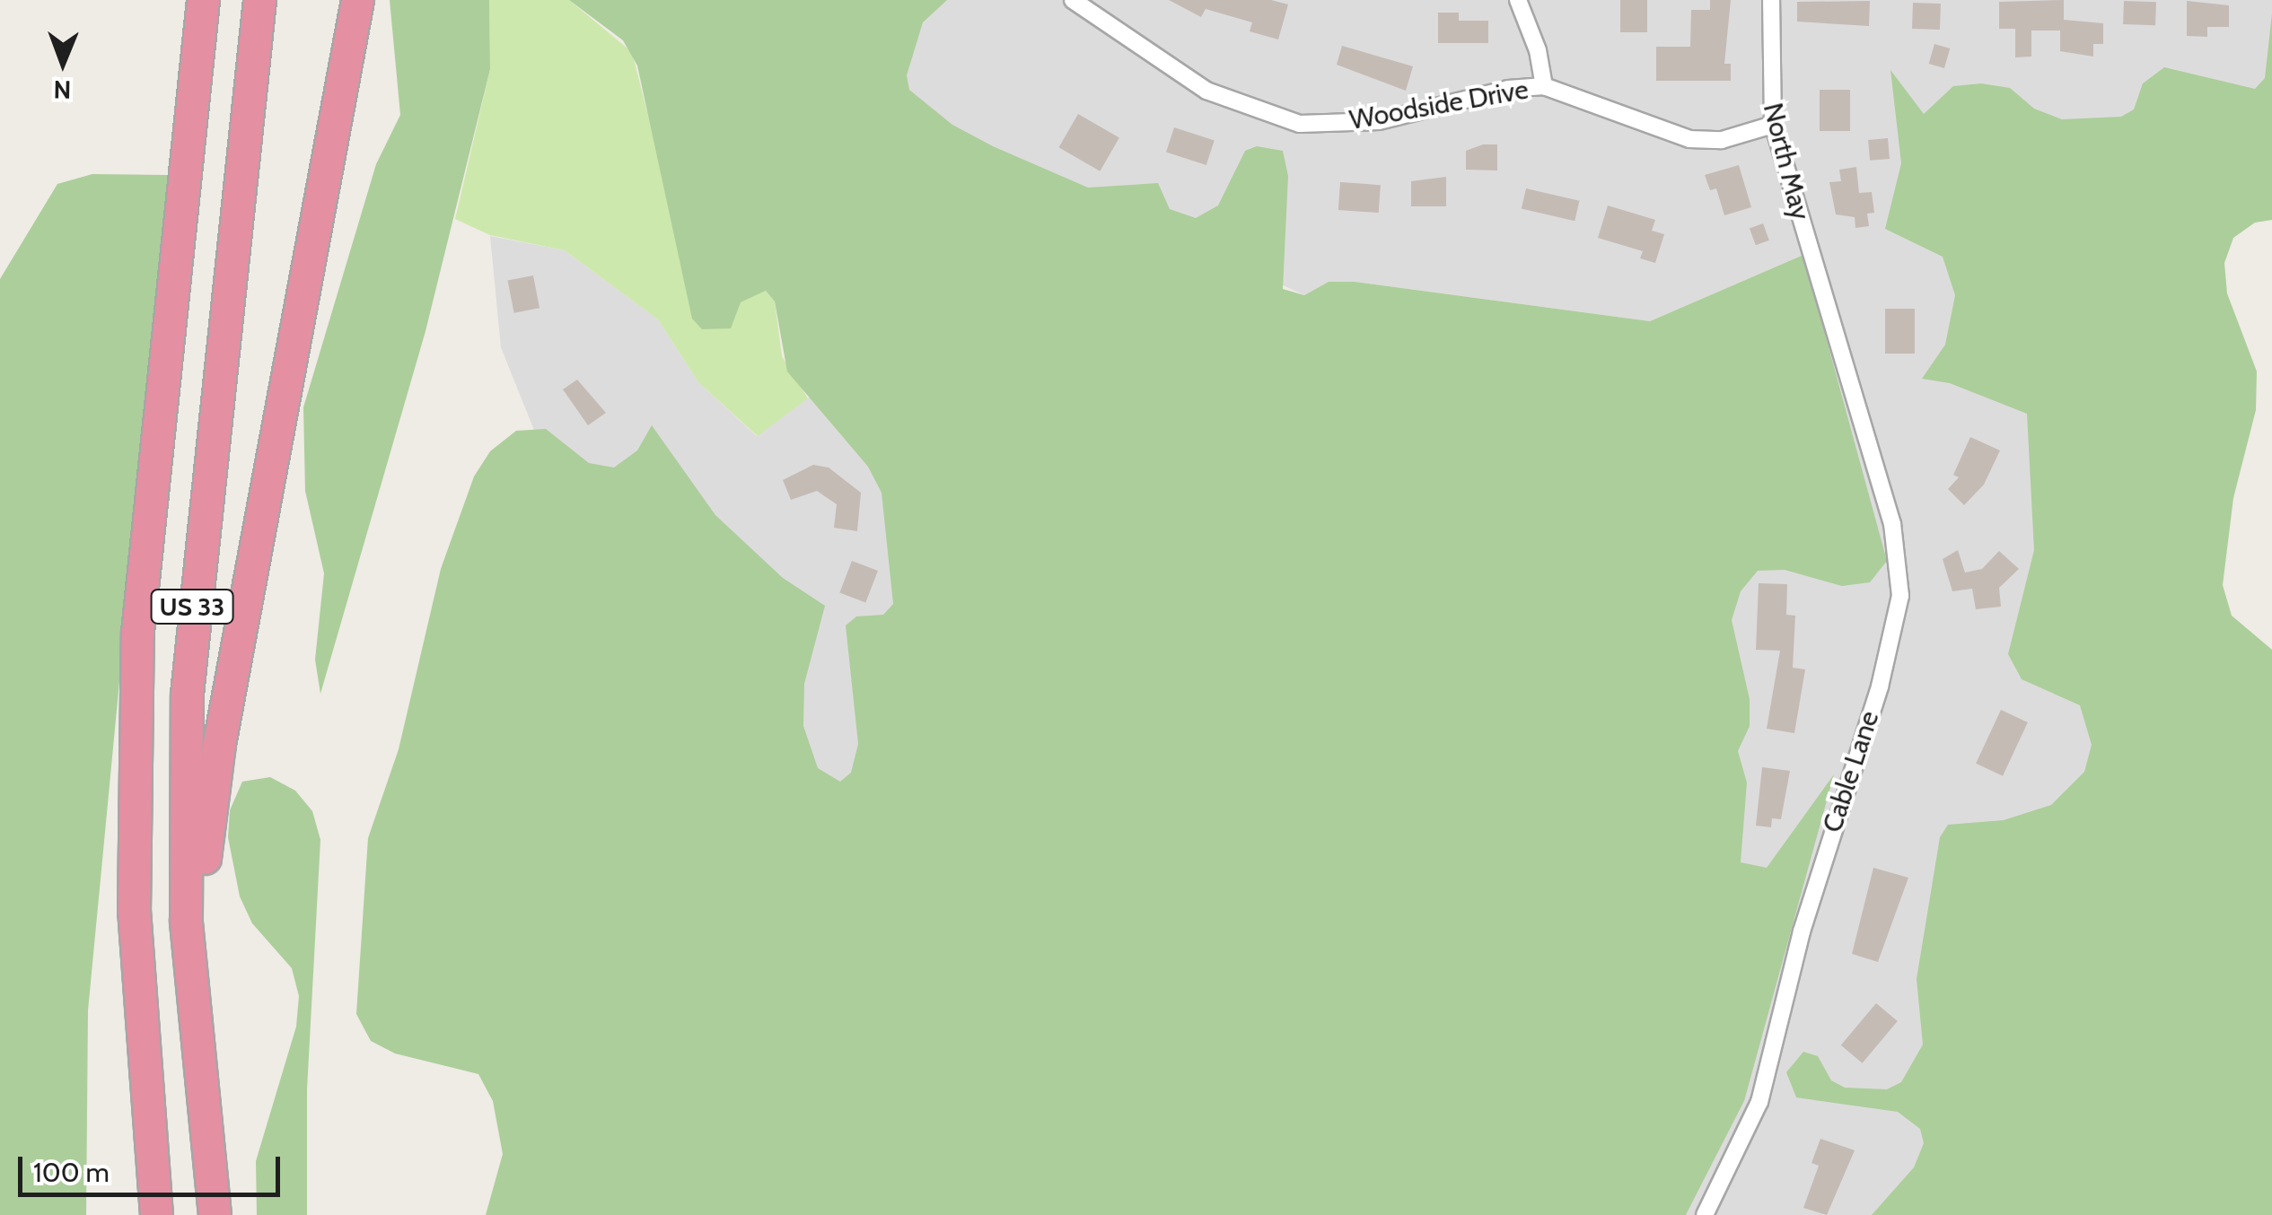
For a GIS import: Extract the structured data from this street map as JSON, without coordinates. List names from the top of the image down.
{
  "streets": {
    "highway": ["US 33"],
    "street": ["Woodside Drive", "North May", "Cable Lane"]
  },
  "crossings": [
    ["Woodside Drive", "North May"],
    ["North May", "Cable Lane"]
  ],
  "scale_bar": "100 m",
  "north": "bottom"
}
